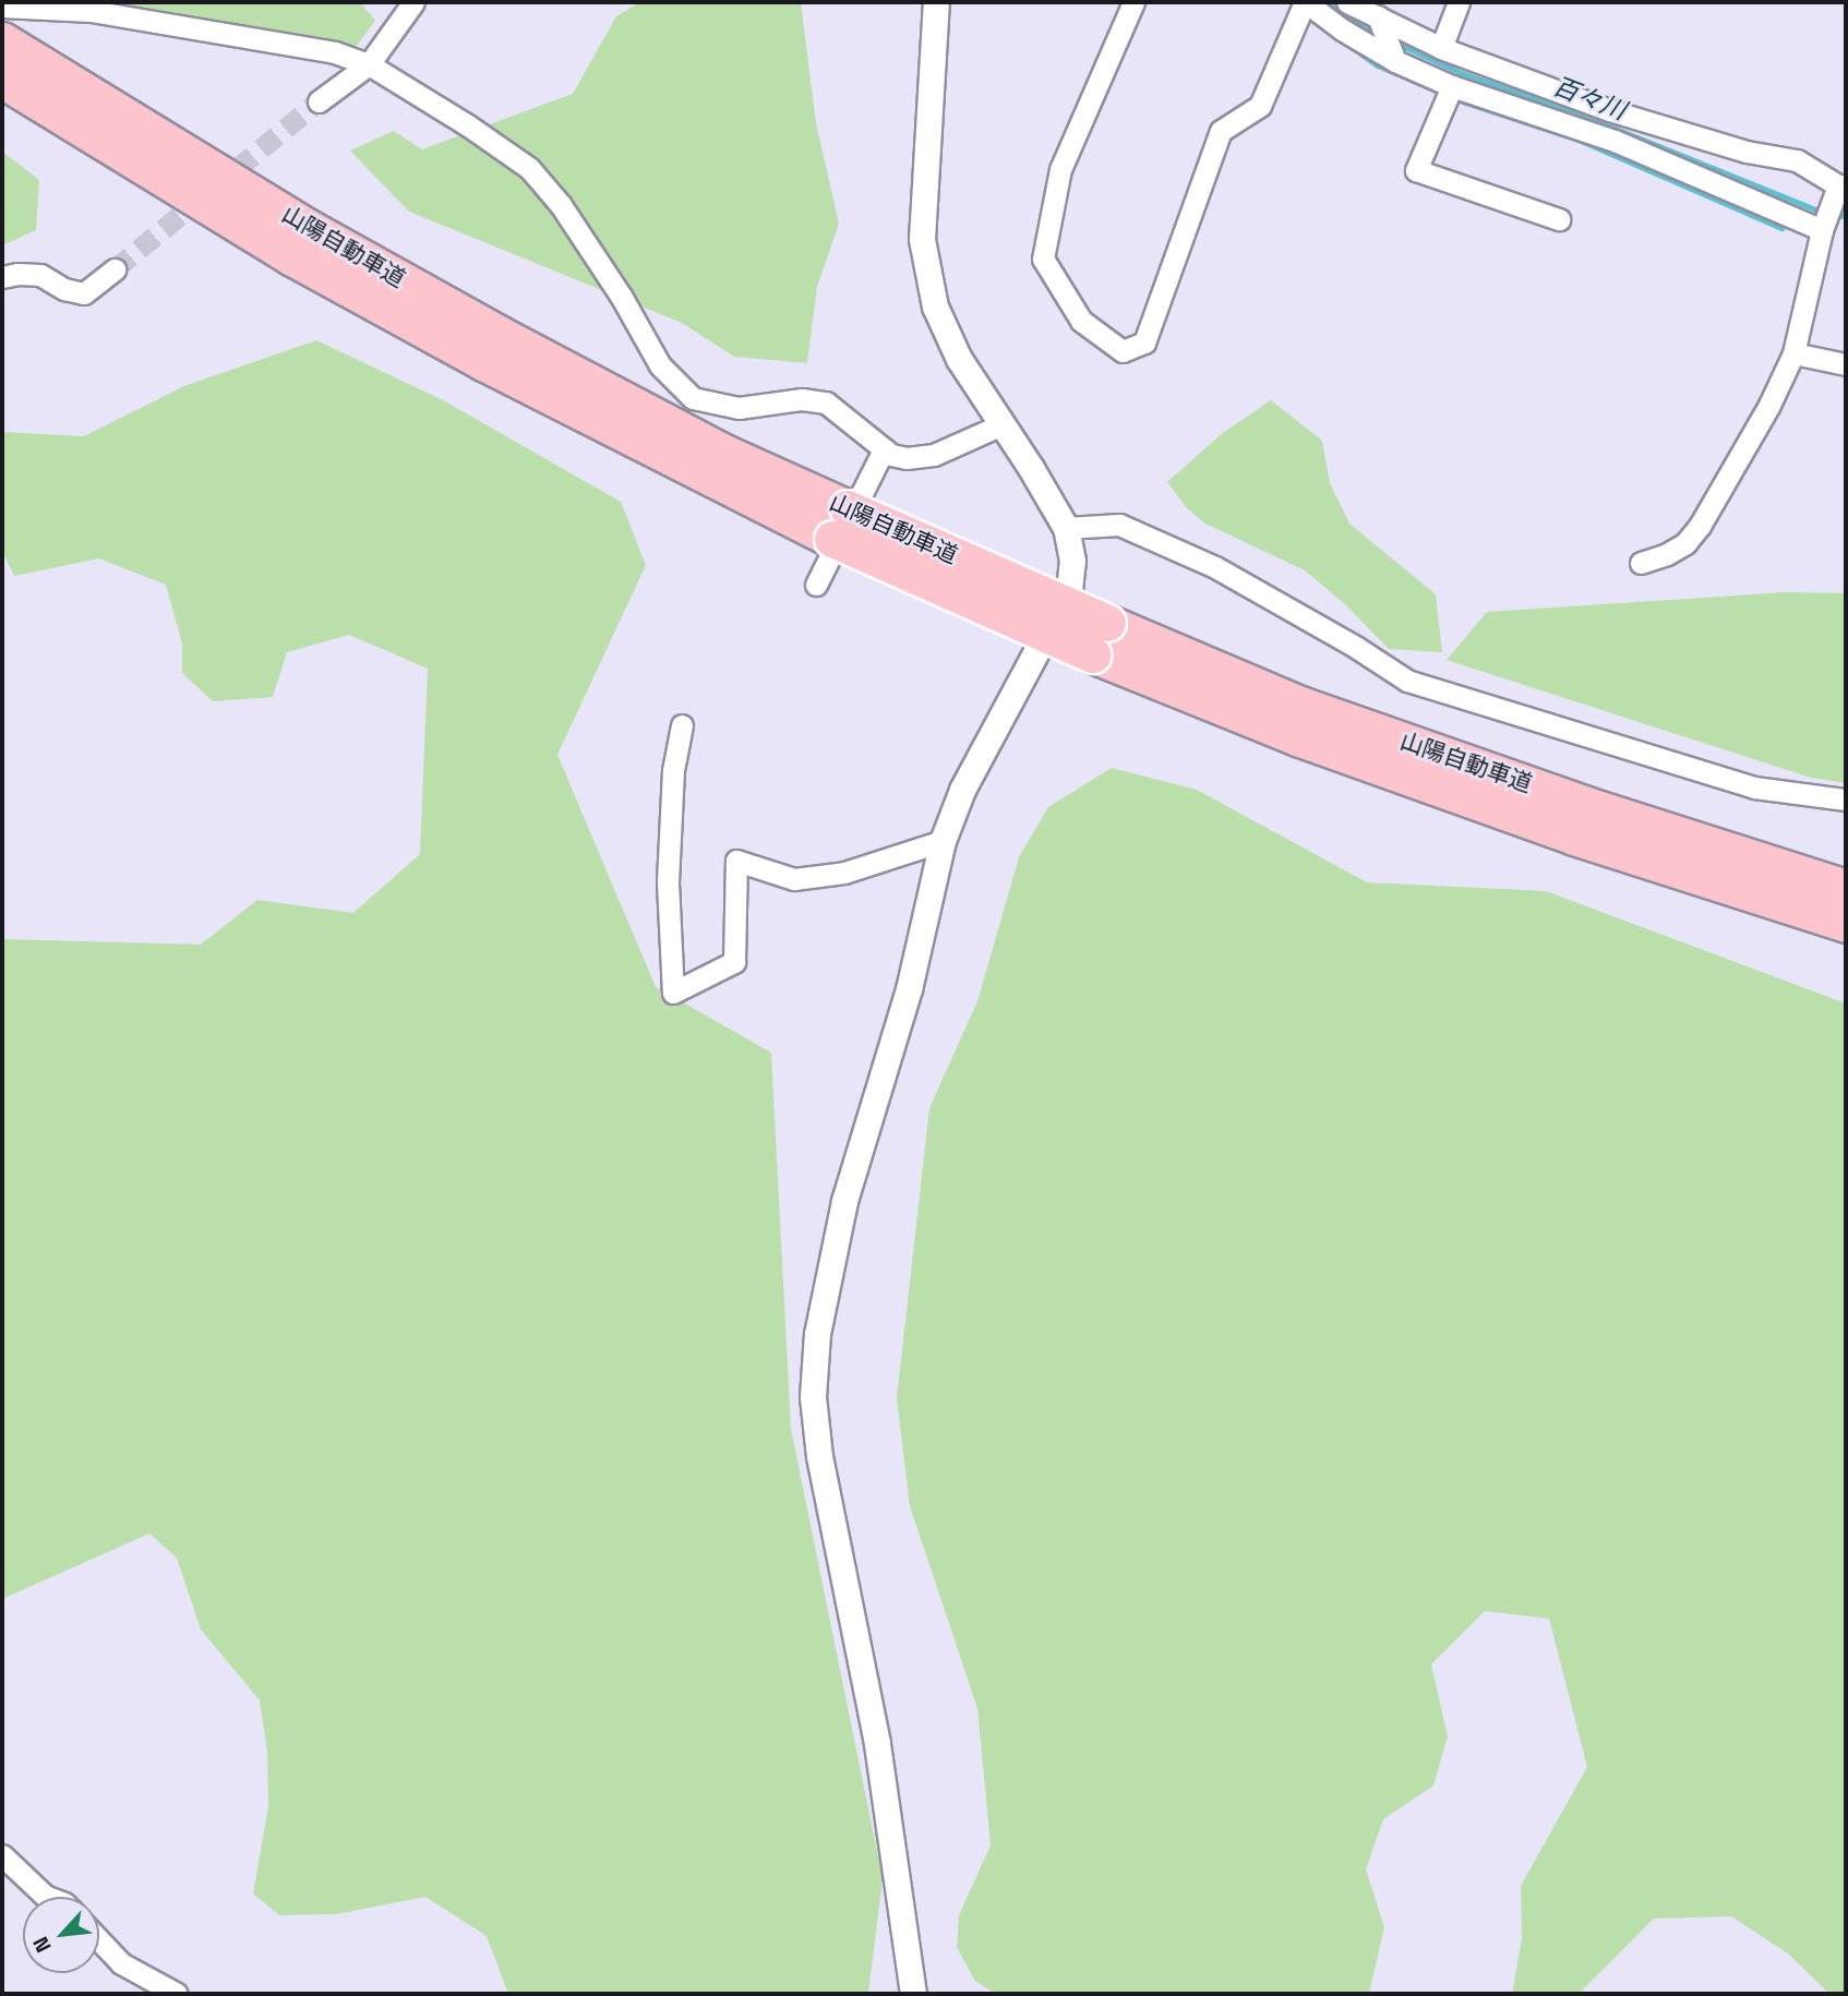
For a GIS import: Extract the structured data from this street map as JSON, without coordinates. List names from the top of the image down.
{
  "streets": {
    "highway": ["山陽自動車道"]
  },
  "water": ["百々川"],
  "north": "bottom left"
}
